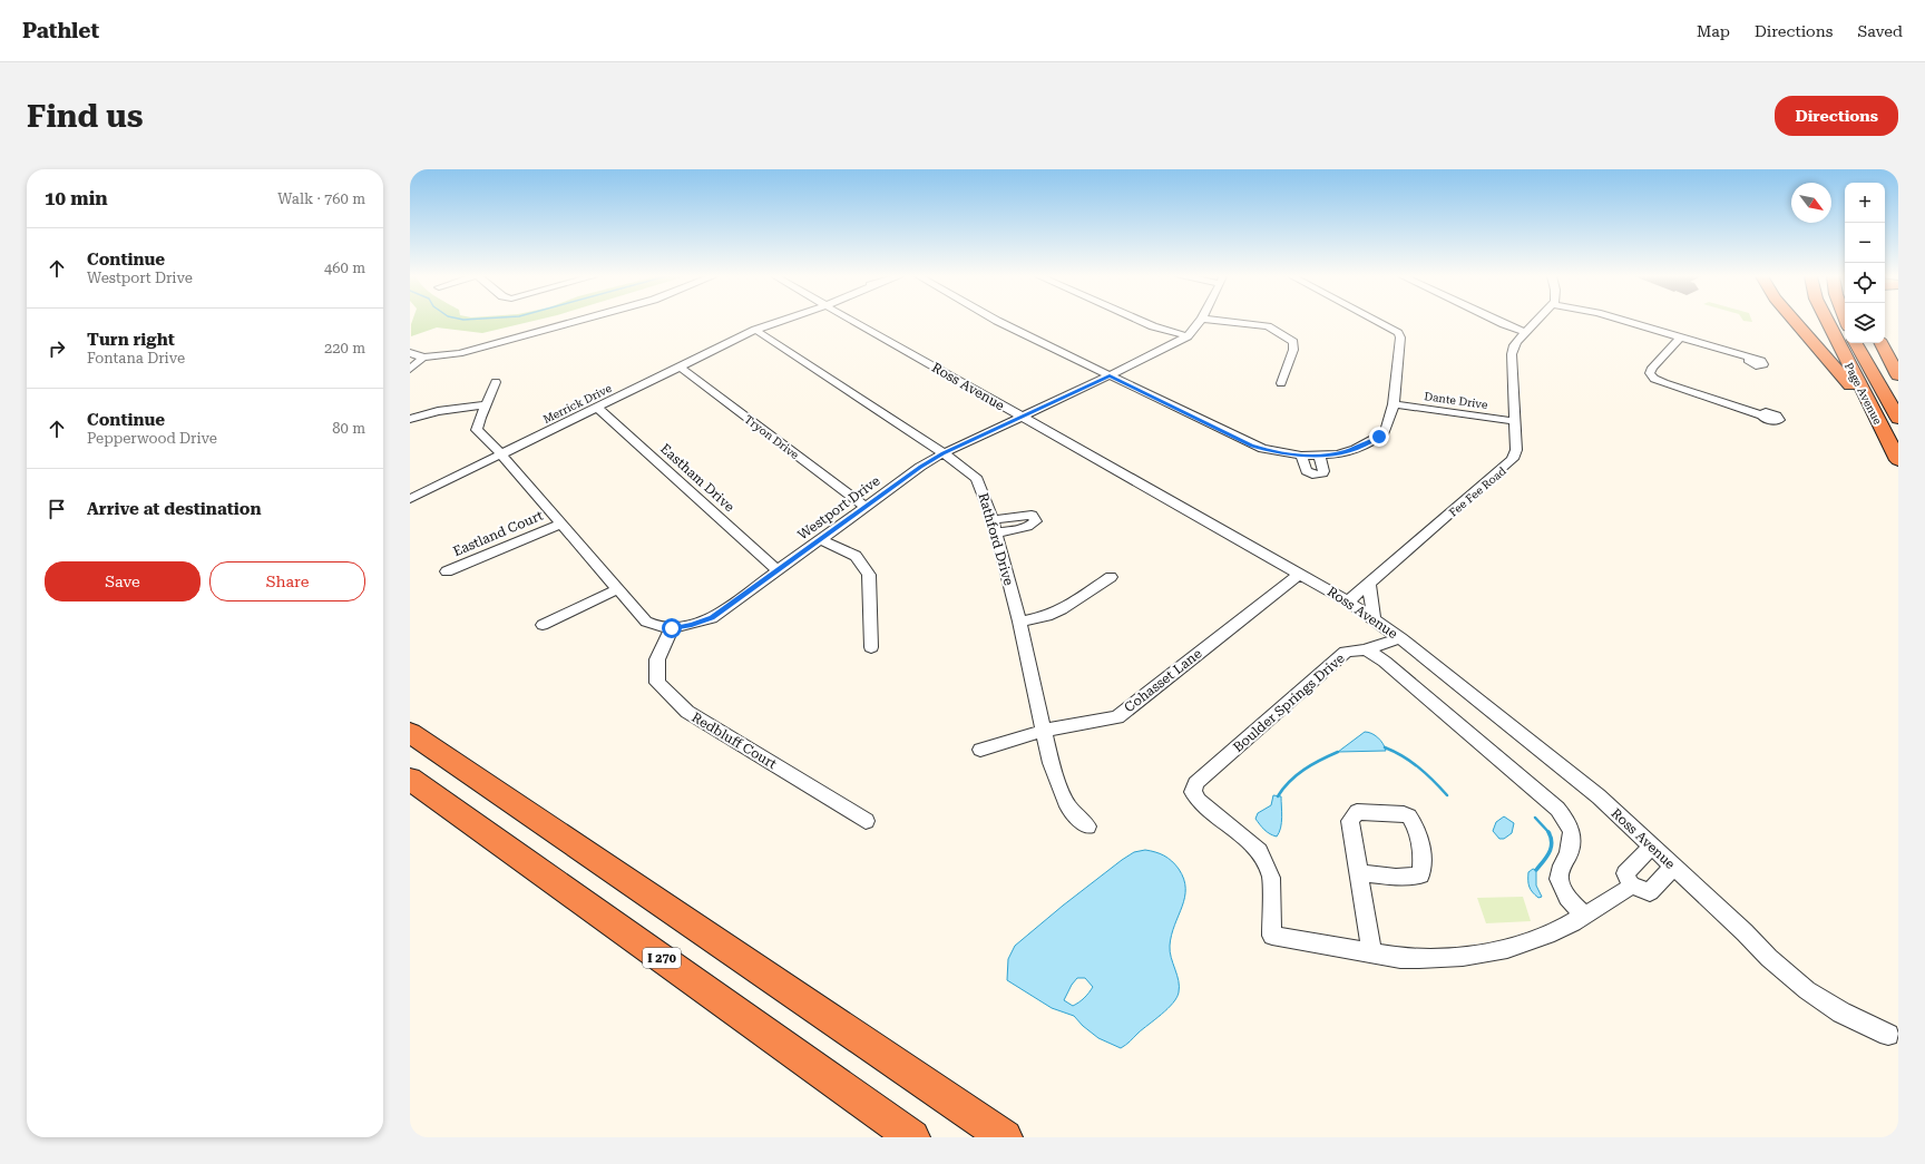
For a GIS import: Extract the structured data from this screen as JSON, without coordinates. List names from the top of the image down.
{
  "streets": {
    "highway": ["Page Avenue", "I 270"],
    "street": [
      "Ross Avenue",
      "Dante Drive",
      "Merrick Drive",
      "Tryon Drive",
      "Eastham Drive",
      "Fee Fee Road",
      "Westport Drive",
      "Eastland Court",
      "Rathford Drive",
      "Cohasset Lane",
      "Boulder Springs Drive",
      "Redbluff Court"
    ]
  },
  "crossings": [
    ["Ross Avenue", "Fee Fee Road"],
    ["Ross Avenue", "Westport Drive"],
    ["Ross Avenue", "Cohasset Lane"],
    ["Ross Avenue", "Boulder Springs Drive"],
    ["Dante Drive", "Fee Fee Road"],
    ["Merrick Drive", "Tryon Drive"],
    ["Merrick Drive", "Eastham Drive"],
    ["Merrick Drive", "Westport Drive"],
    ["Merrick Drive", "Rathford Drive"],
    ["Tryon Drive", "Westport Drive"],
    ["Eastham Drive", "Westport Drive"],
    ["Westport Drive", "Eastland Court"],
    ["Westport Drive", "Rathford Drive"],
    ["Westport Drive", "Redbluff Court"],
    ["Rathford Drive", "Cohasset Lane"]
  ],
  "north": "bottom right",
  "page": {
    "header": "Pathlet",
    "nav": ["Map", "Directions", "Saved"],
    "buttons": [
      "Directions",
      ["Save", "Share"]
    ],
    "title": "Find us",
    "heading": ["10 min", "Walk · 760 m"],
    "map_buttons": ["+", "−"],
    "list": [
      ["Continue", "Westport Drive", "460 m"],
      ["Turn right", "Fontana Drive", "220 m"],
      ["Continue", "Pepperwood Drive", "80 m"],
      "Arrive at destination"
    ]
  }
}
